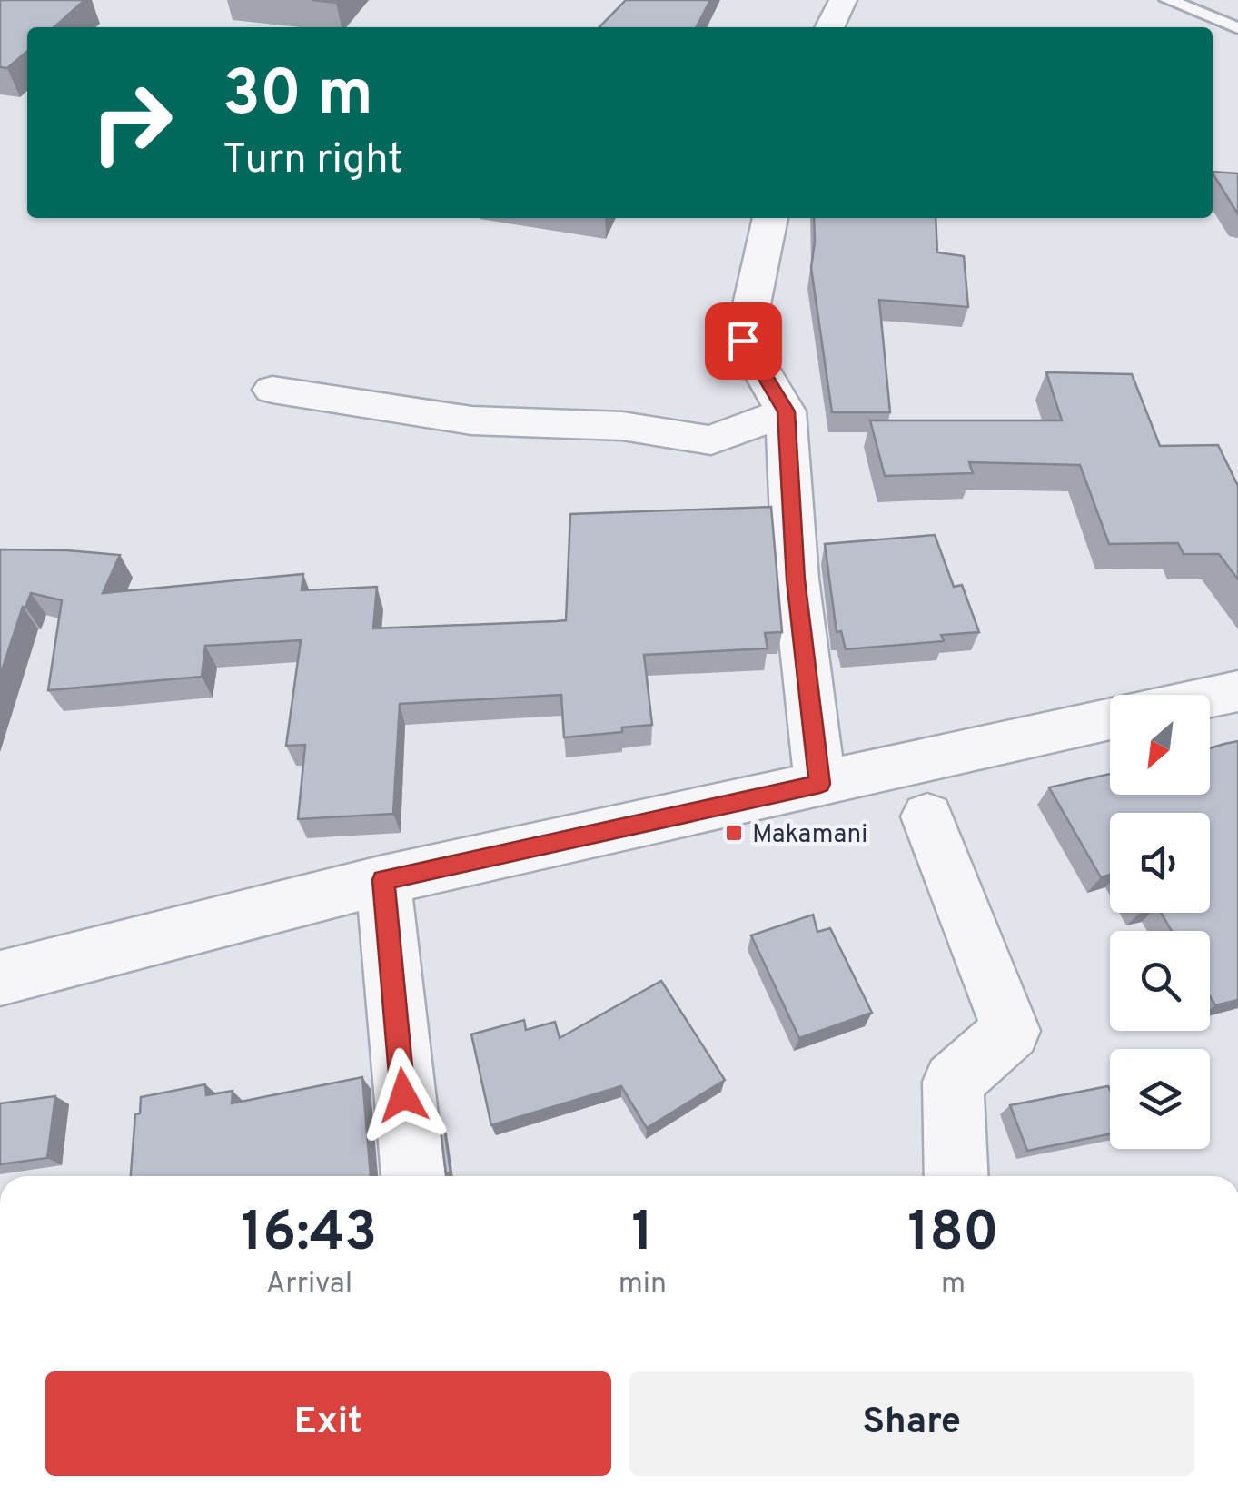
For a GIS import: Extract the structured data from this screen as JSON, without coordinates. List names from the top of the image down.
{
  "places": {
    "transit": ["Makamani"]
  },
  "north": "bottom left",
  "page": {
    "turn": ["30 m", "Turn right"],
    "eta": [
      "16:43",
      "Arrival",
      "1",
      "min",
      "180",
      "m"
    ],
    "buttons": ["Exit", "Share"]
  }
}
